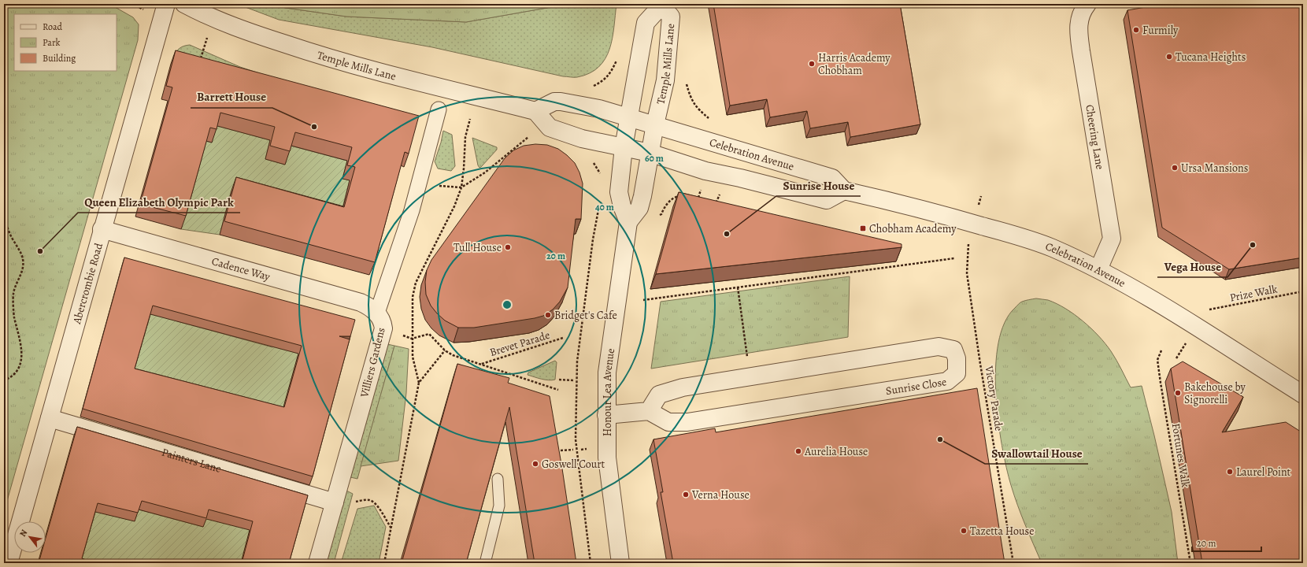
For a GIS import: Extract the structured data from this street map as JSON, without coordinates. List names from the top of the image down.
{
  "streets": {
    "street": [
      "Temple Mills Lane",
      "Cheering Lane",
      "Celebration Avenue",
      "Cadence Way",
      "Abercrombie Road",
      "Villiers Gardens",
      "Sunrise Close",
      "Honour Lea Avenue",
      "Painters Lane"
    ],
    "path": [
      "Prize Walk",
      "Brevet Parade",
      "Victory Parade",
      "Fortunes Walk"
    ]
  },
  "crossings": [
    ["Temple Mills Lane", "Celebration Avenue"],
    ["Temple Mills Lane", "Honour Lea Avenue"],
    ["Cheering Lane", "Celebration Avenue"],
    ["Cadence Way", "Abercrombie Road"],
    ["Cadence Way", "Villiers Gardens"],
    ["Abercrombie Road", "Painters Lane"],
    ["Villiers Gardens", "Painters Lane"]
  ],
  "places": {
    "other": [
      "Furmily",
      "Tucana Heights",
      "Harris Academy Chobham",
      "Barrett House",
      "Ursa Mansions",
      "Sunrise House",
      "Vega House",
      "Tull House",
      "Queen Elizabeth Olympic Park",
      "Bridget's Cafe",
      "Bakehouse by Signorelli",
      "Swallowtail House",
      "Aurelia House",
      "Goswell Court",
      "Laurel Point",
      "Verna House",
      "Tazetta House"
    ],
    "transit": ["Chobham Academy"]
  },
  "legend": ["Road", "Park", "Building"],
  "scale_bar": "20 m",
  "north": "top left",
  "rings": ["60 m", "40 m", "20 m"]
}
